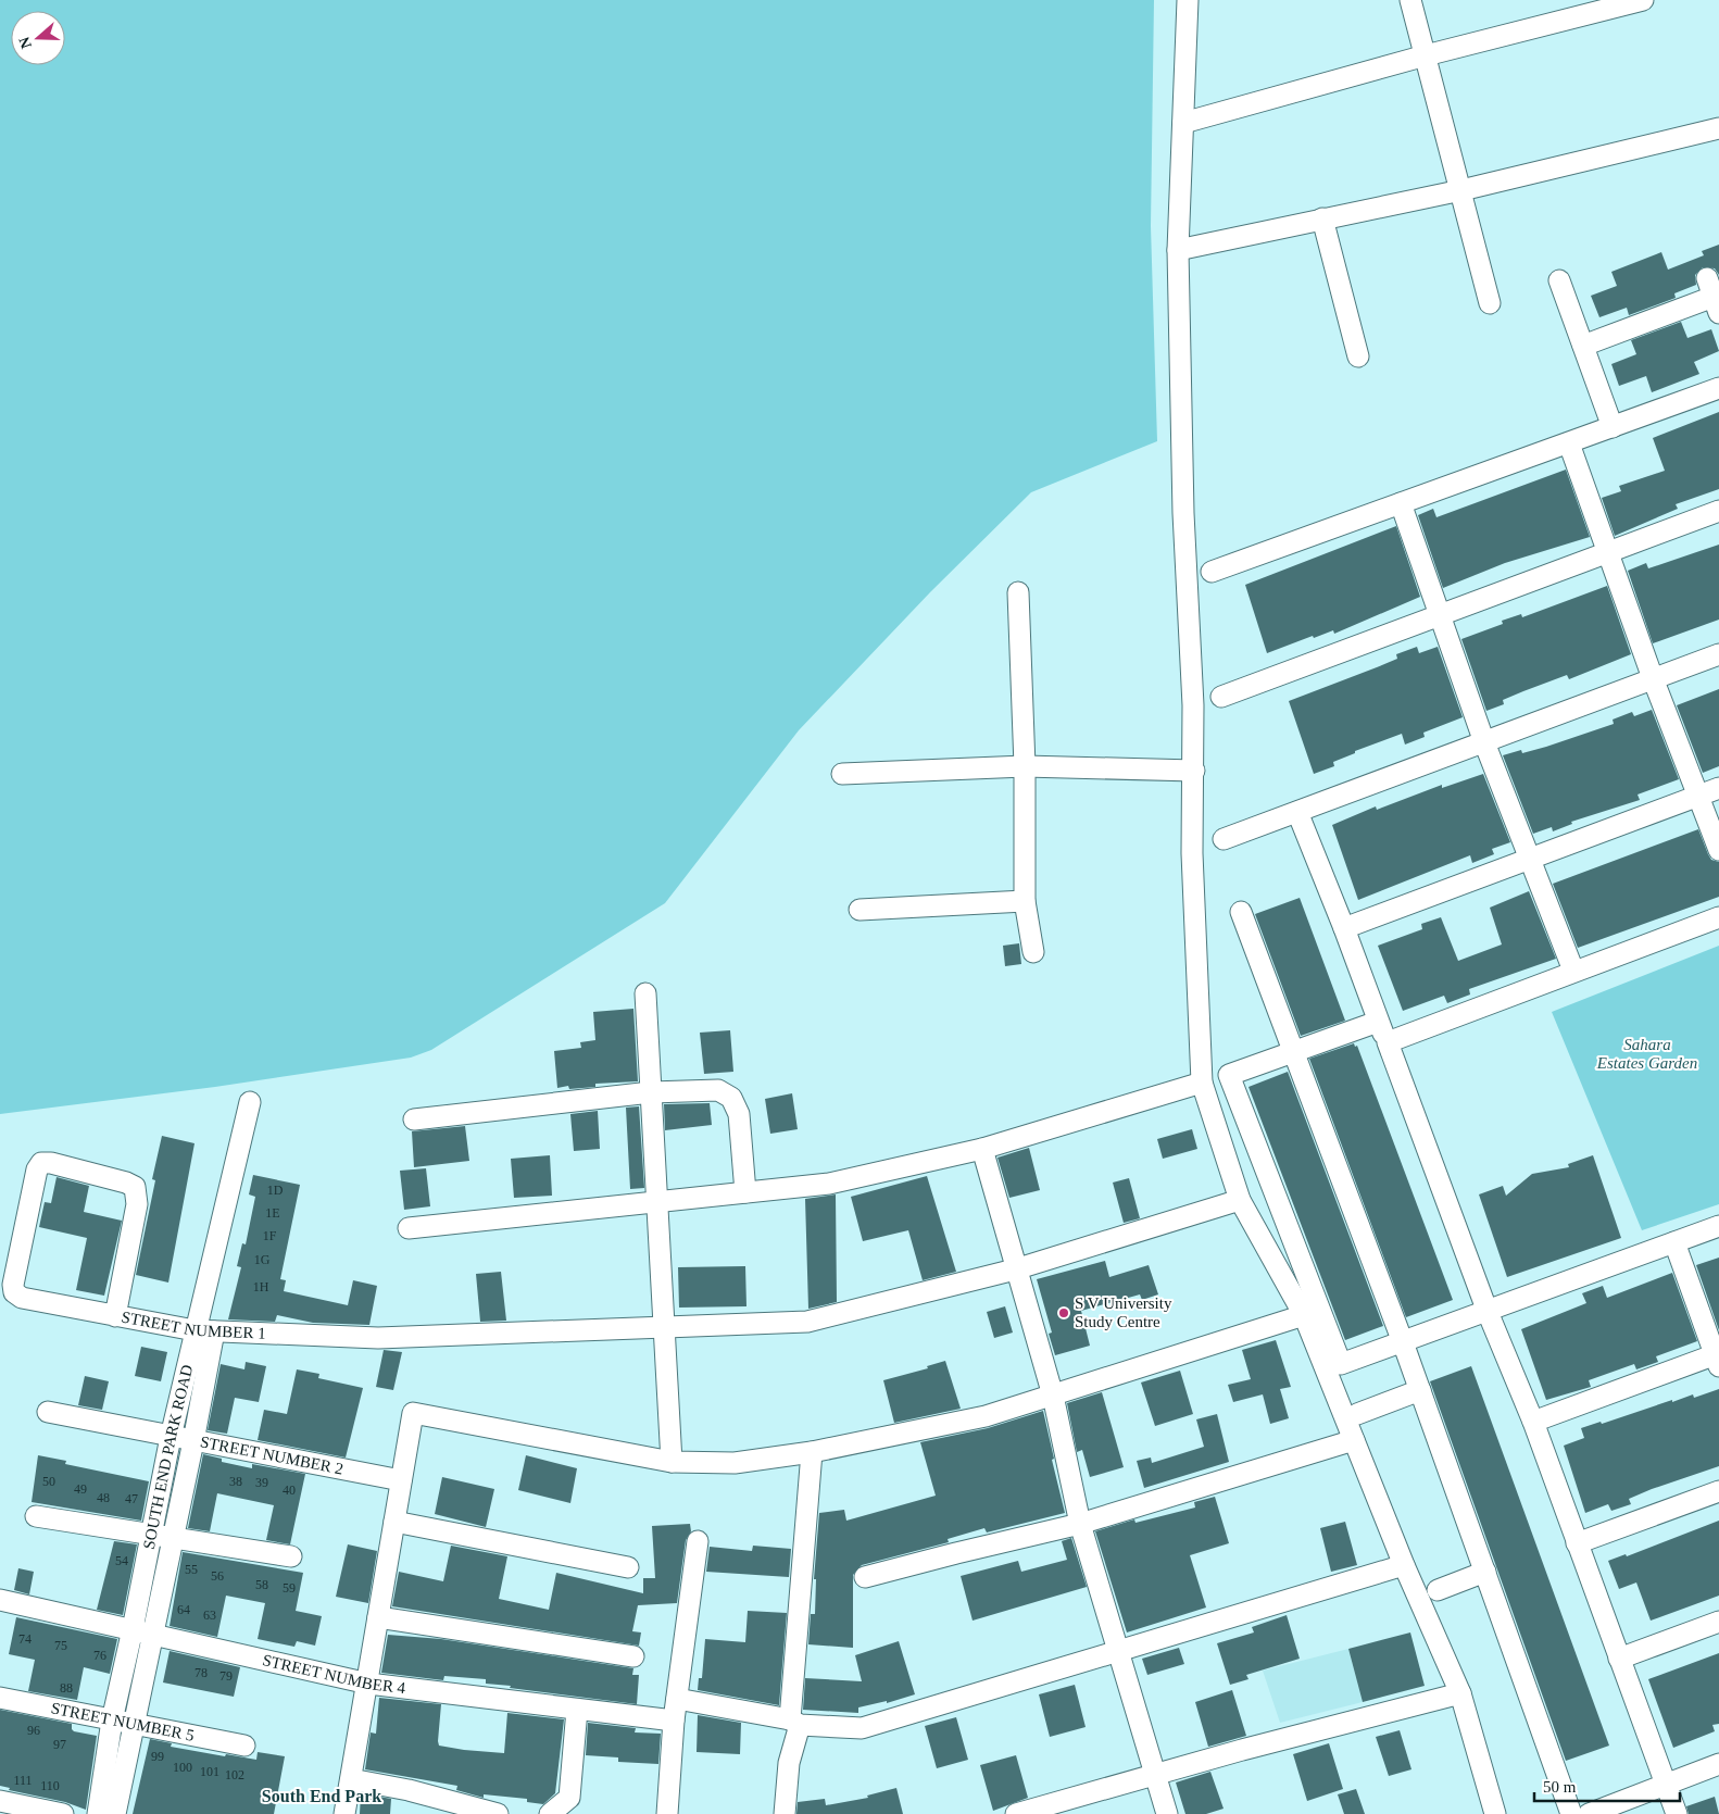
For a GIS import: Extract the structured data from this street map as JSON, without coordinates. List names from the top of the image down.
{
  "streets": {
    "street": [
      "STREET NUMBER 1",
      "SOUTH END PARK ROAD",
      "STREET NUMBER 2",
      "STREET NUMBER 4",
      "STREET NUMBER 5"
    ]
  },
  "crossings": [
    ["STREET NUMBER 1", "SOUTH END PARK ROAD"],
    ["SOUTH END PARK ROAD", "STREET NUMBER 2"],
    ["SOUTH END PARK ROAD", "STREET NUMBER 4"],
    ["SOUTH END PARK ROAD", "STREET NUMBER 5"]
  ],
  "districts": ["South End Park"],
  "parks": ["Sahara Estates Garden"],
  "places": ["S V University Study Centre"],
  "house_numbers": [
    "1D",
    "1E",
    "1F",
    "1G",
    "1H",
    "50",
    "38",
    "39",
    "49",
    "40",
    "48",
    "47",
    "54",
    "55",
    "56",
    "58",
    "59",
    "64",
    "63",
    "74",
    "75",
    "76",
    "78",
    "79",
    "88",
    "96",
    "97",
    "99",
    "100",
    "101",
    "102",
    "111",
    "110"
  ],
  "scale_bar": "50 m",
  "north": "left"
}
